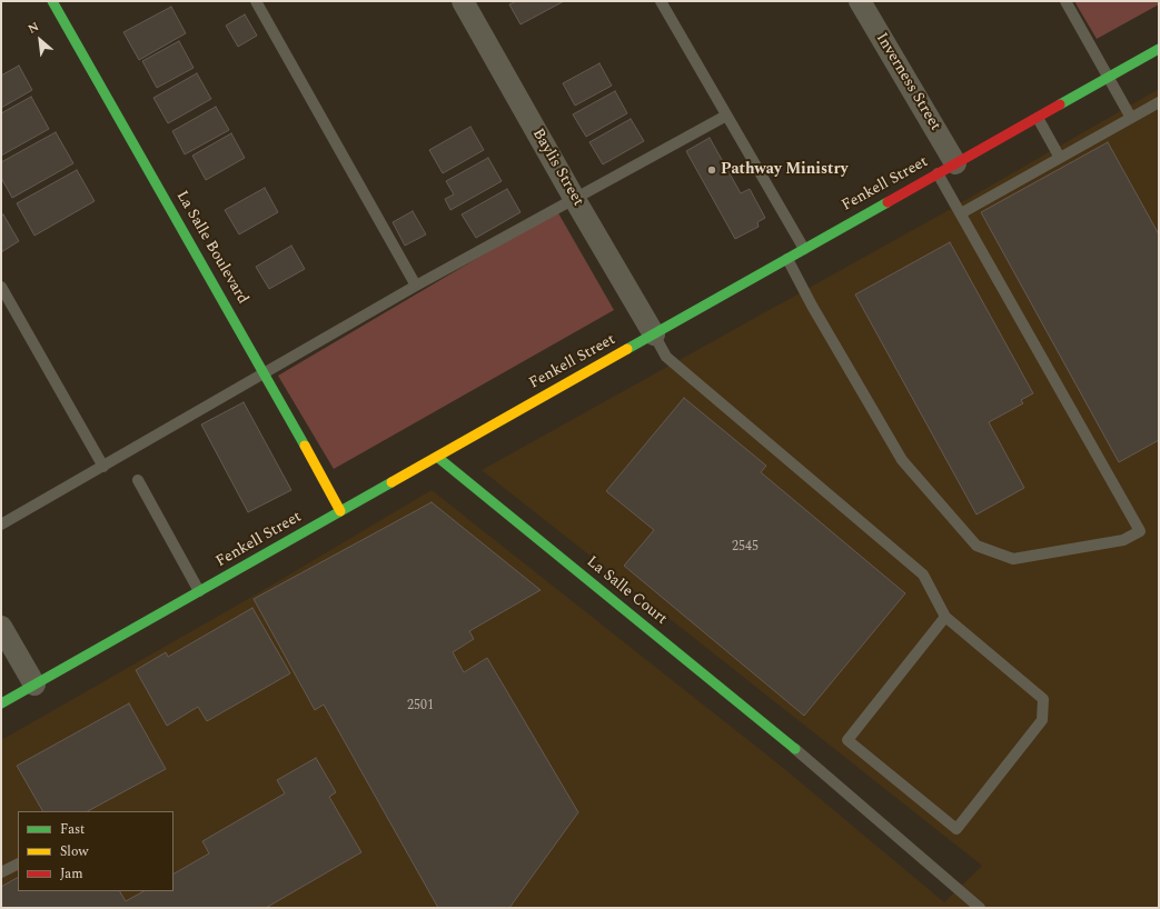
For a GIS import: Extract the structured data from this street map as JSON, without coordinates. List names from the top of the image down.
{
  "streets": {
    "street": [
      "Inverness Street",
      "Baylis Street",
      "Fenkell Street",
      "La Salle Boulevard",
      "La Salle Court"
    ]
  },
  "crossings": [
    ["Inverness Street", "Fenkell Street"],
    ["Baylis Street", "Fenkell Street"],
    ["Fenkell Street", "La Salle Boulevard"],
    ["Fenkell Street", "La Salle Court"]
  ],
  "places": ["Pathway Ministry"],
  "house_numbers": ["2545", "2501"],
  "legend": ["Fast", "Slow", "Jam"],
  "north": "top left"
}
